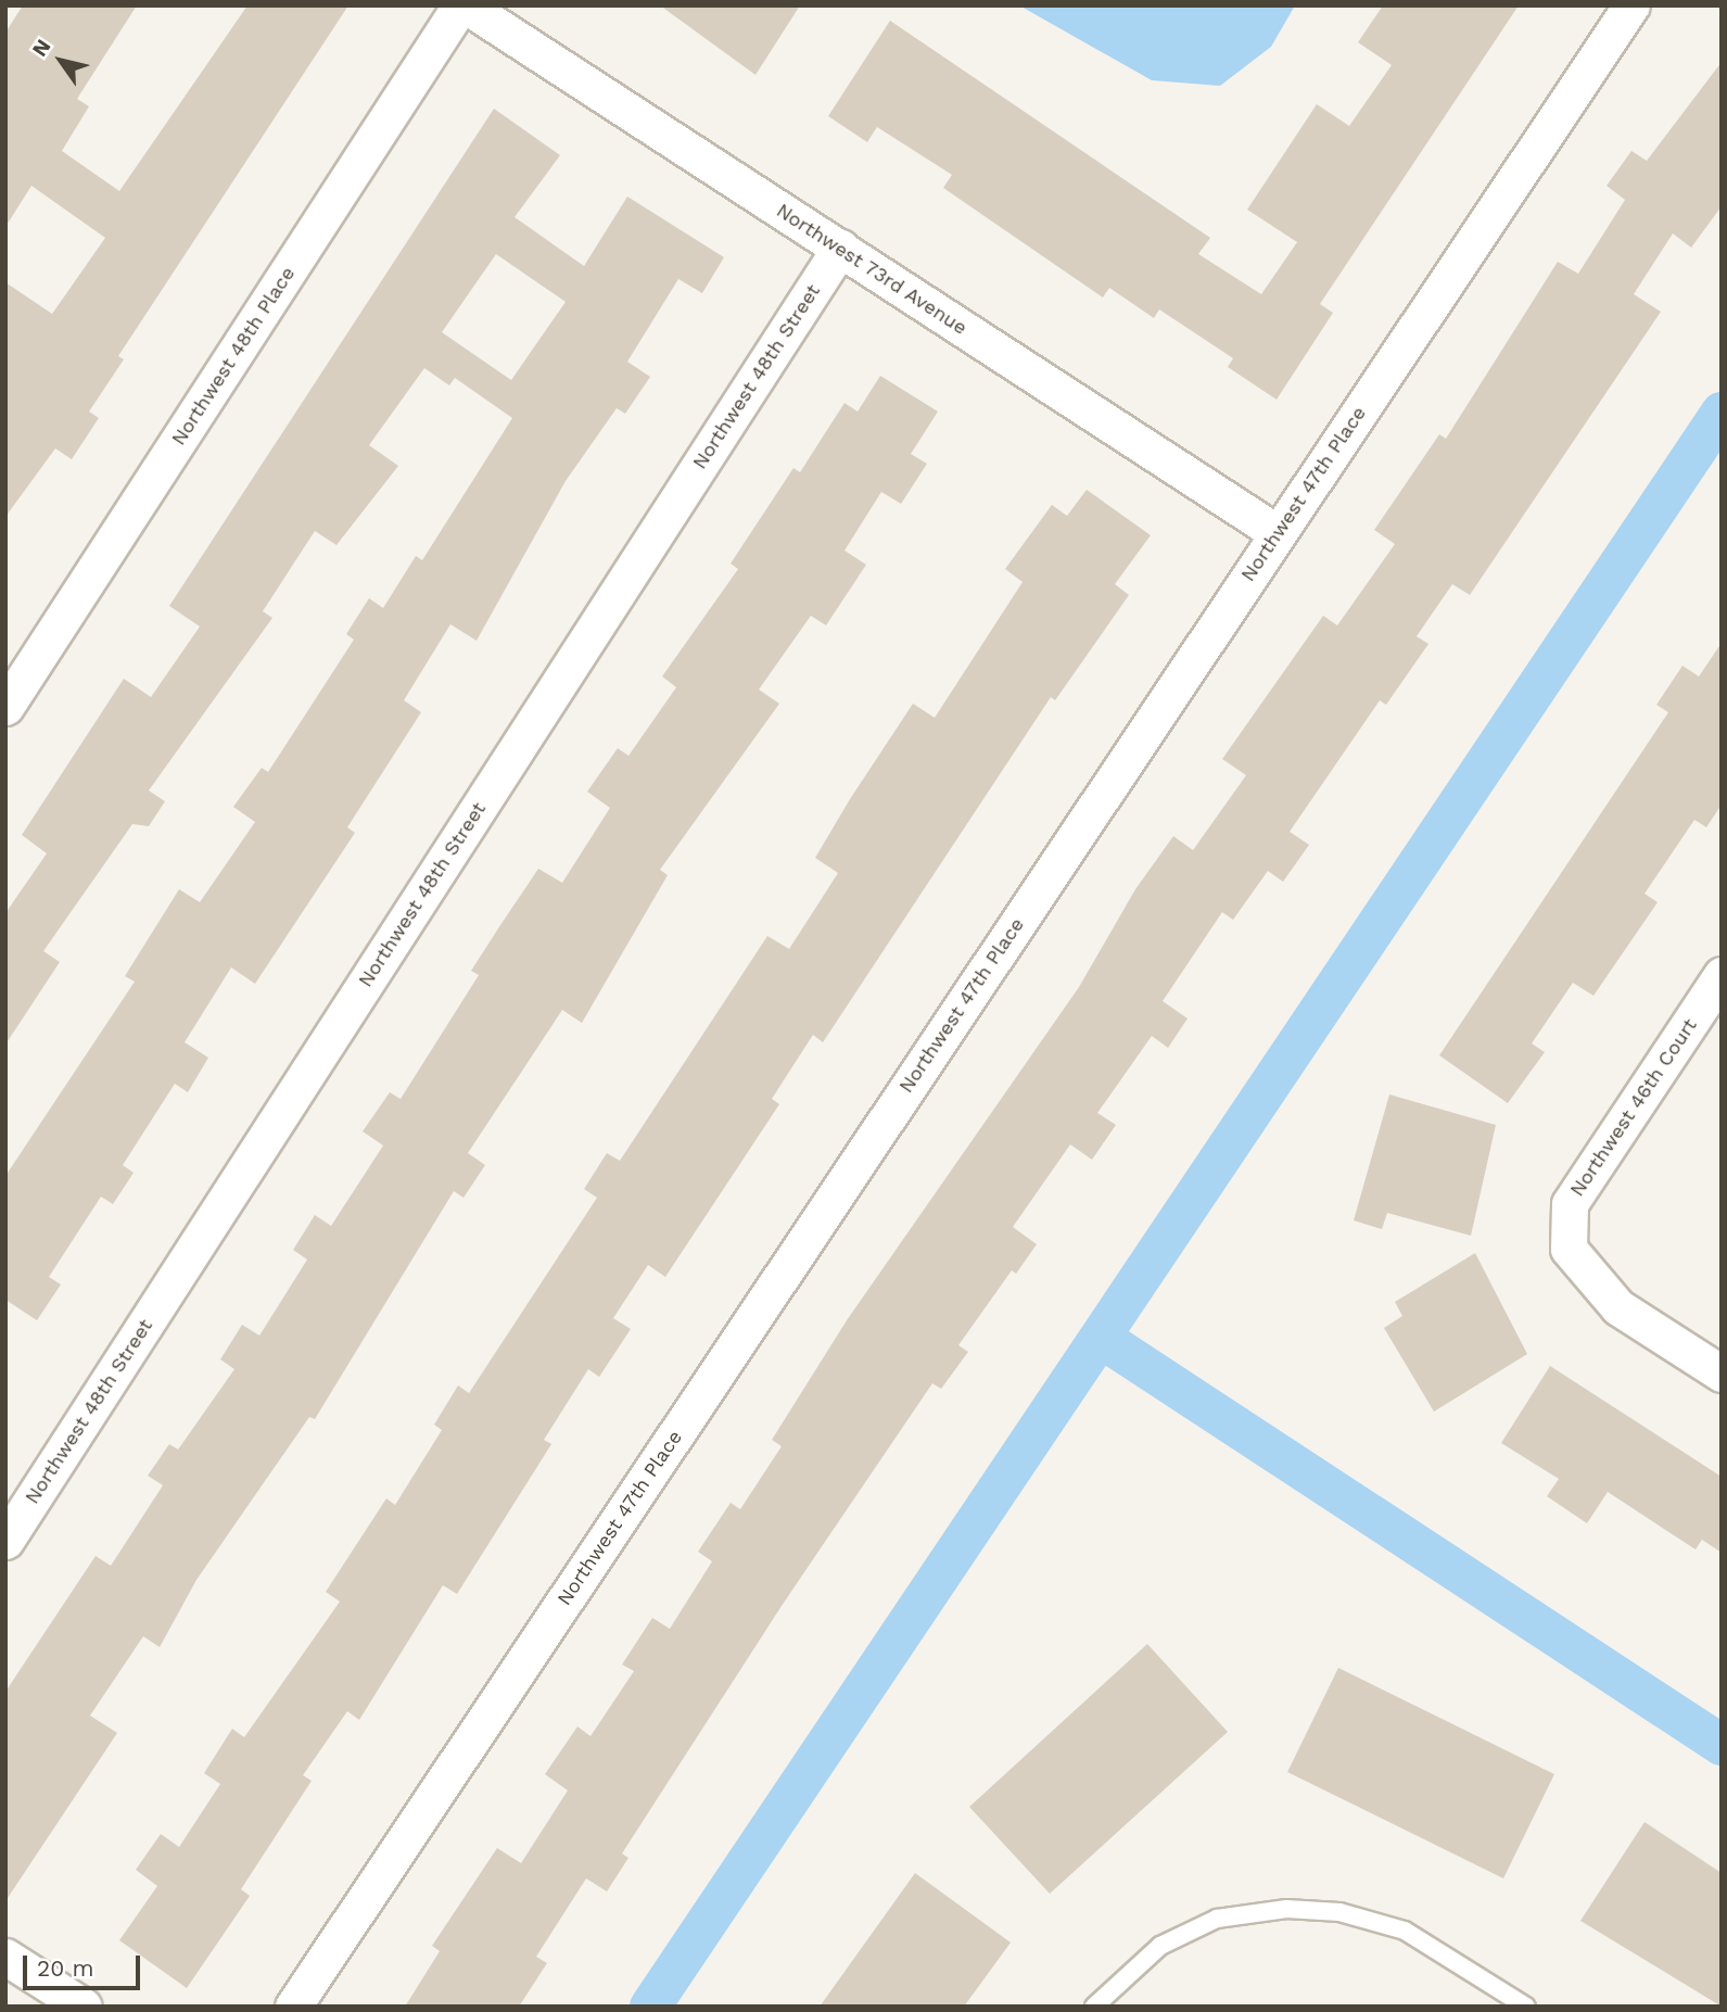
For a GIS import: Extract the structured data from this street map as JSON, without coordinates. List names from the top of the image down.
{
  "streets": {
    "street": [
      "Northwest 73rd Avenue",
      "Northwest 48th Place",
      "Northwest 48th Street",
      "Northwest 47th Place",
      "Northwest 46th Court"
    ]
  },
  "crossings": [
    ["Northwest 73rd Avenue", "Northwest 48th Place"],
    ["Northwest 73rd Avenue", "Northwest 48th Street"],
    ["Northwest 73rd Avenue", "Northwest 47th Place"]
  ],
  "scale_bar": "20 m",
  "north": "top left"
}
